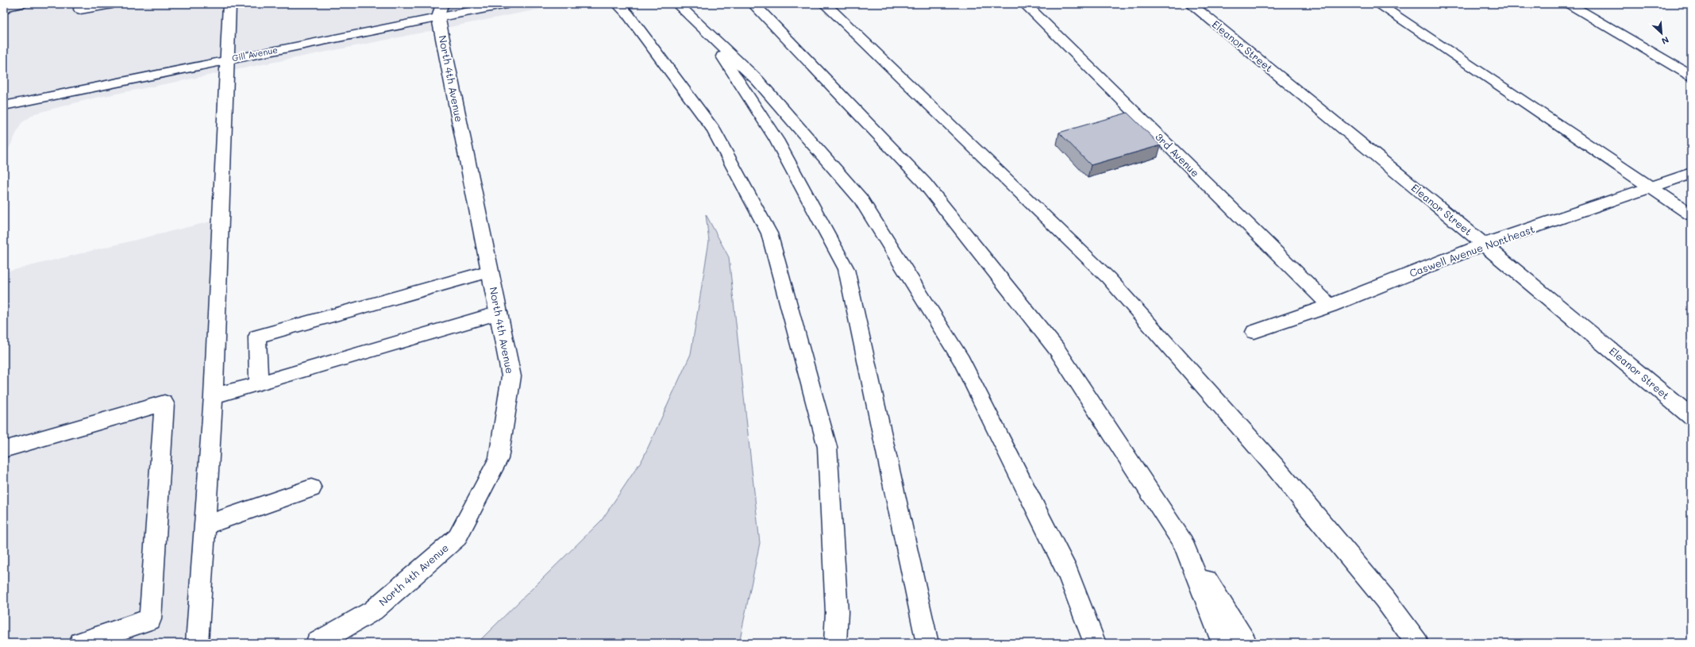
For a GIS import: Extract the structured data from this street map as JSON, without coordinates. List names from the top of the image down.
{
  "streets": {
    "main road": [
      "Eleanor Street",
      "Gill Avenue",
      "North 4th Avenue",
      "3rd Avenue",
      "Caswell Avenue Northeast"
    ]
  },
  "crossings": [
    ["Eleanor Street", "Caswell Avenue Northeast"],
    ["Gill Avenue", "North 4th Avenue"],
    ["3rd Avenue", "Caswell Avenue Northeast"]
  ],
  "north": "bottom right"
}
